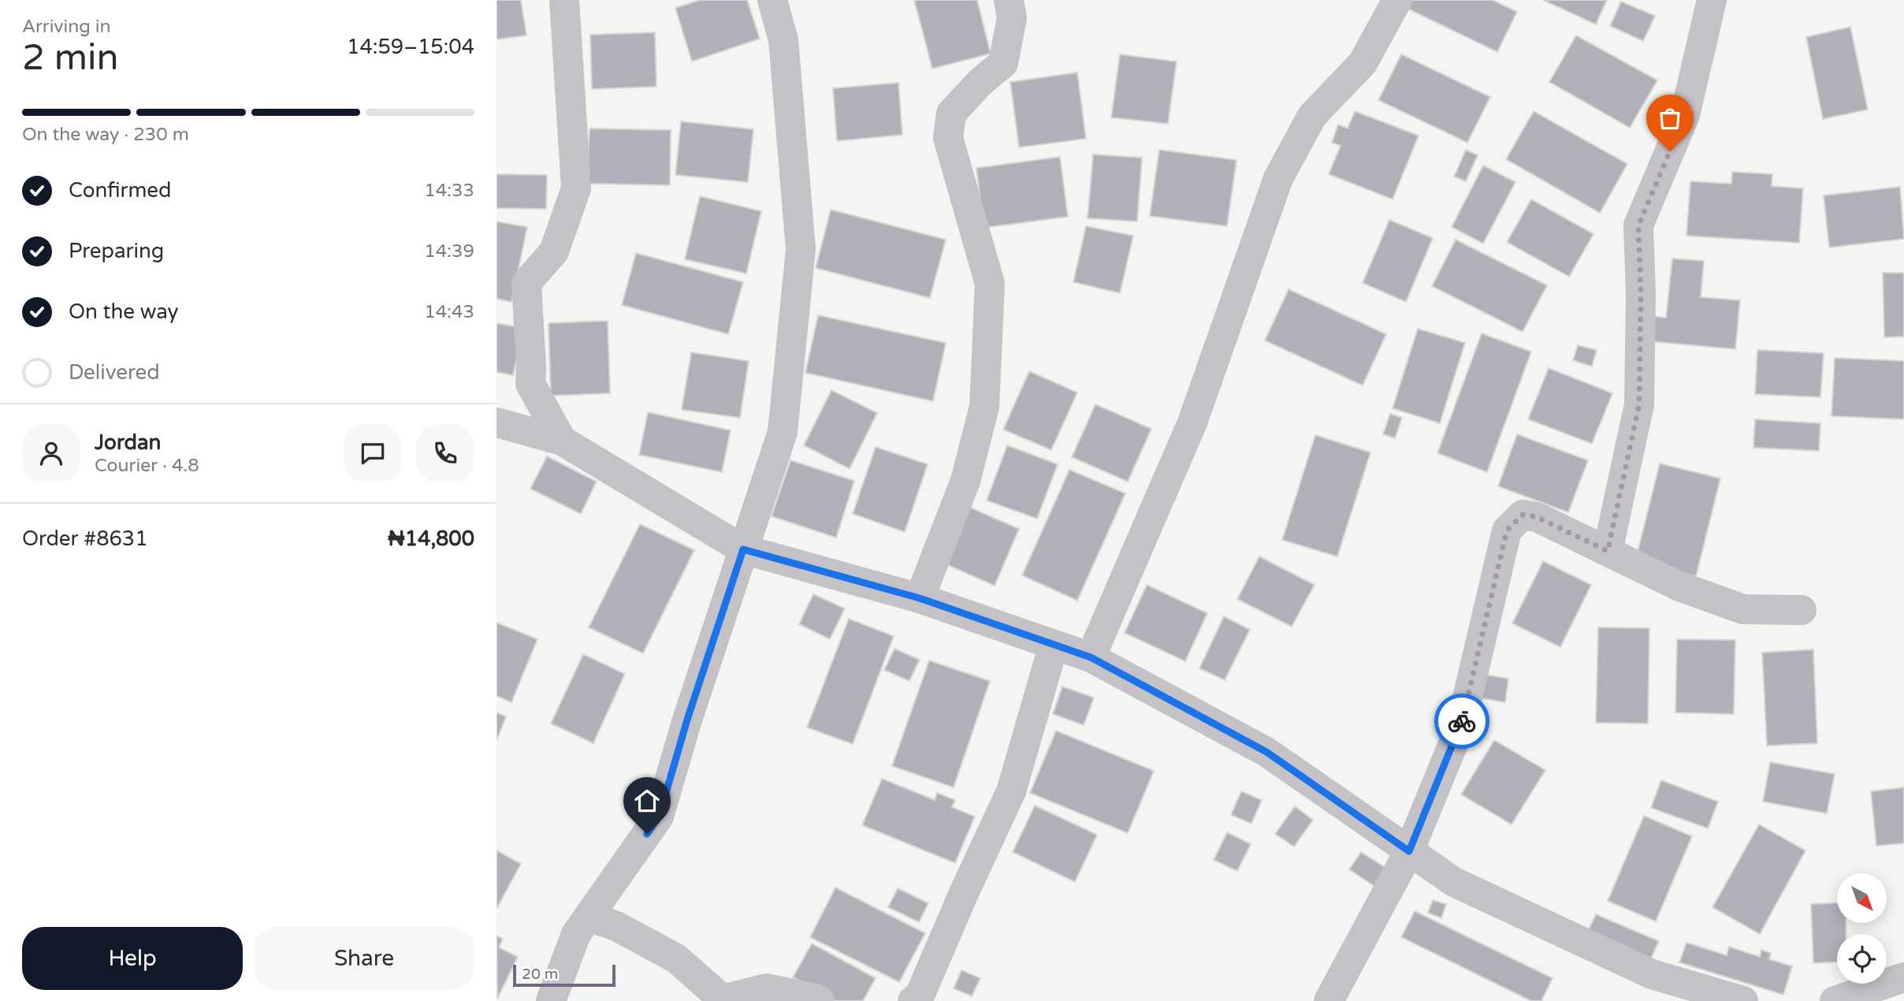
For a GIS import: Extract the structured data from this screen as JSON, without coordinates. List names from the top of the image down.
{
  "scale_bar": "20 m",
  "north": "bottom right",
  "page": {
    "heading": ["2 min", "Arriving in", "14:59–15:04"],
    "panel": [
      "Jordan",
      "Courier · 4.8",
      "Order #8631",
      "₦14,800"
    ],
    "bar": "On the way · 230 m",
    "list": [
      ["Confirmed", "14:33"],
      ["Preparing", "14:39"],
      ["On the way", "14:43"],
      "Delivered"
    ],
    "buttons": ["Help", "Share"],
    "scale": "20 m"
  }
}
